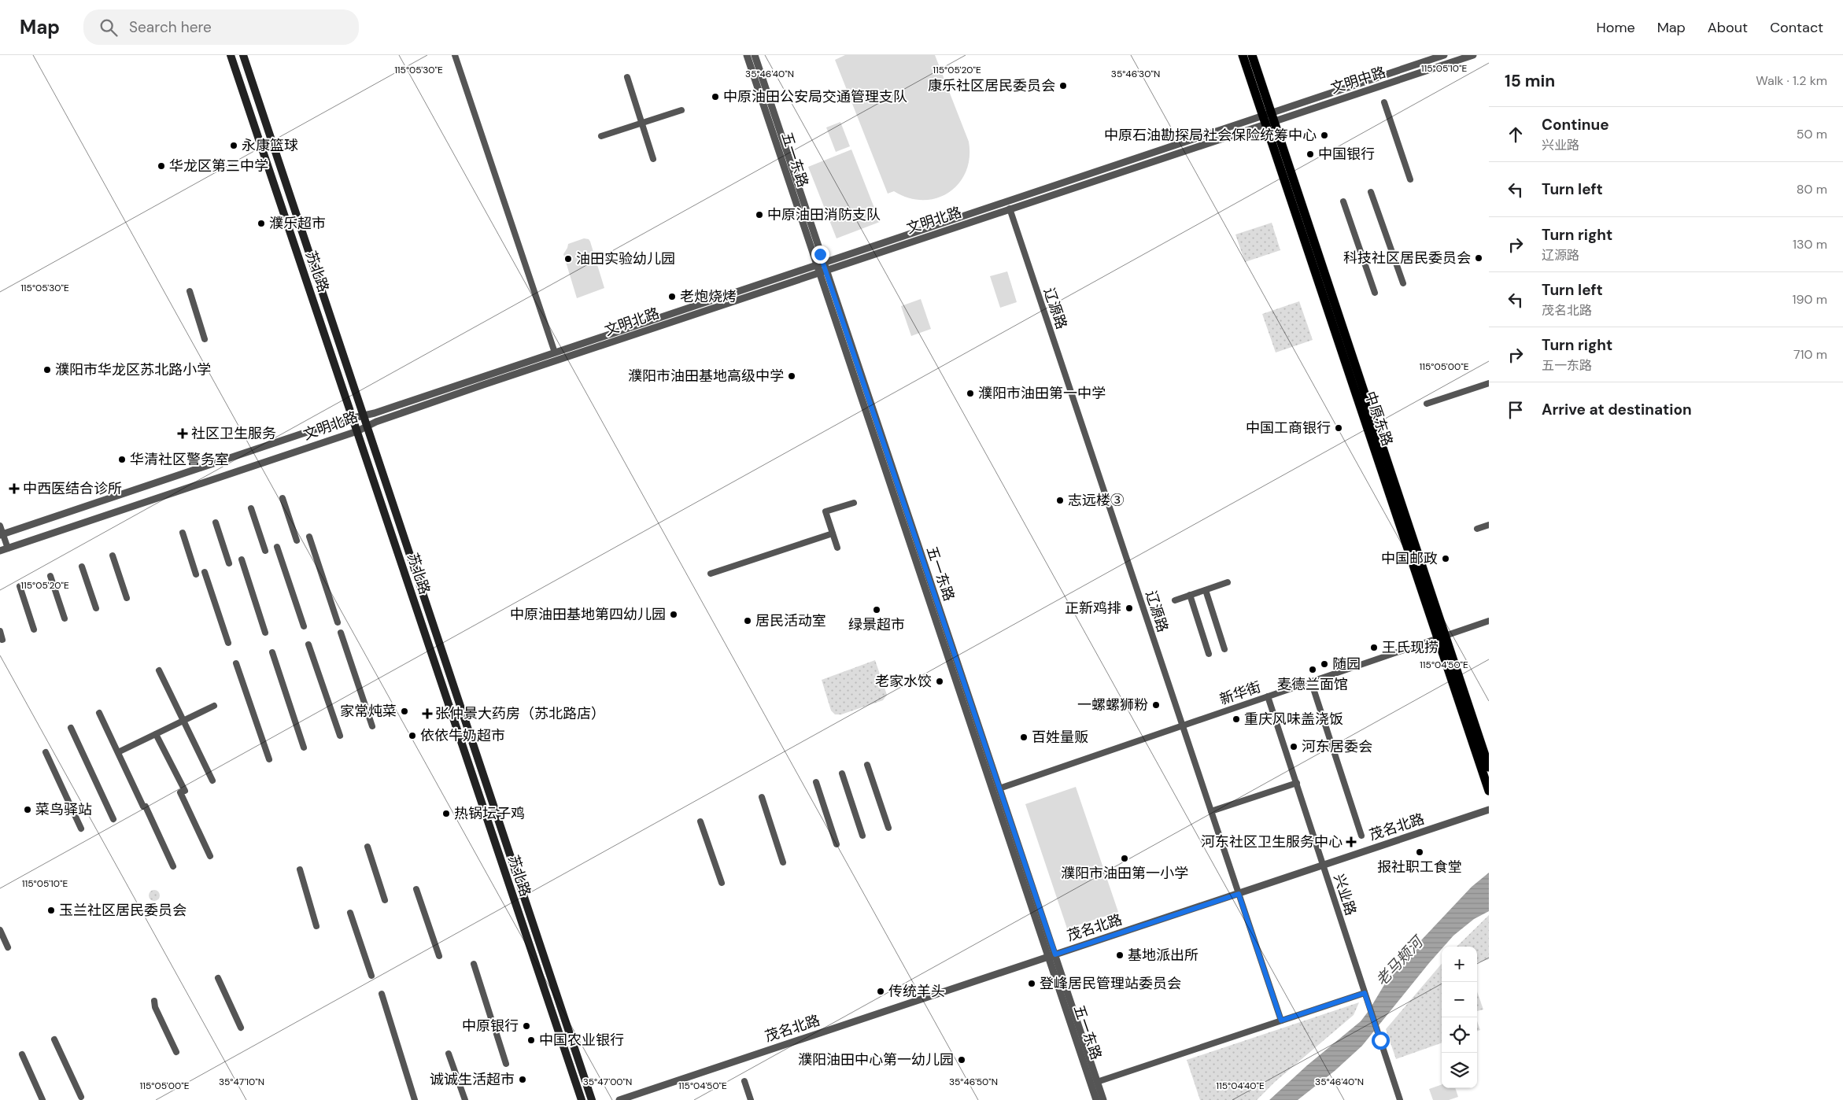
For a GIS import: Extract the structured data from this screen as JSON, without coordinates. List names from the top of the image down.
{
  "streets": {
    "main road": ["苏北路", "中原东路"],
    "street": [
      "文明中路",
      "五一东路",
      "文明北路",
      "辽源路",
      "新华街",
      "茂名北路",
      "兴业路"
    ]
  },
  "crossings": [
    ["文明中路", "文明北路"],
    ["文明中路", "中原东路"],
    ["五一东路", "文明北路"],
    ["五一东路", "新华街"],
    ["五一东路", "茂名北路"],
    ["文明北路", "苏北路"],
    ["文明北路", "辽源路"],
    ["文明北路", "中原东路"],
    ["辽源路", "新华街"],
    ["辽源路", "茂名北路"],
    ["中原东路", "新华街"],
    ["新华街", "兴业路"],
    ["茂名北路", "兴业路"]
  ],
  "water": ["老马颊河"],
  "places": {
    "other": [
      "康乐社区居民委员会",
      "中原油田公安局交通管理支队",
      "中原石油勘探局社会保险统筹中心",
      "永康篮球",
      "中国银行",
      "华龙区第三中学",
      "中原油田消防支队",
      "濮乐超市",
      "科技社区居民委员会",
      "油田实验幼儿园",
      "老炮烧烤",
      "濮阳市华龙区苏北路小学",
      "濮阳市油田基地高级中学",
      "濮阳市油田第一中学",
      "中国工商银行",
      "华清社区警务室",
      "志远楼③",
      "中国邮政",
      "正新鸡排",
      "绿景超市",
      "中原油田基地第四幼儿园",
      "居民活动室",
      "王氏现捞",
      "随园",
      "麦德兰面馆",
      "老家水饺",
      "一螺螺狮粉",
      "家常炖菜",
      "重庆风味盖浇饭",
      "依依牛奶超市",
      "百姓量贩",
      "河东居委会",
      "菜鸟驿站",
      "热锅坛子鸡",
      "报社职工食堂",
      "濮阳市油田第一小学",
      "玉兰社区居民委员会",
      "基地派出所",
      "登峰居民管理站委员会",
      "传统羊头",
      "中原银行",
      "中国农业银行",
      "濮阳油田中心第一幼儿园",
      "诚诚生活超市"
    ],
    "health": [
      "社区卫生服务",
      "中西医结合诊所",
      "张仲景大药房（苏北路店）",
      "河东社区卫生服务中心"
    ]
  },
  "page": {
    "header": "Map",
    "search": "Search here",
    "nav": [
      "Home",
      "Map",
      "About",
      "Contact"
    ],
    "heading": ["15 min", "Walk · 1.2 km"],
    "list": [
      ["Continue", "兴业路", "50 m"],
      ["Turn left", "80 m"],
      ["Turn right", "辽源路", "130 m"],
      ["Turn left", "茂名北路", "190 m"],
      ["Turn right", "五一东路", "710 m"],
      "Arrive at destination"
    ],
    "map_buttons": ["+", "−"]
  },
  "coordinates": [
    "115°05'10\"E",
    "115°05'30\"E",
    "115°05'20\"E",
    "35°46'40\"N",
    "35°46'30\"N",
    "115°05'00\"E",
    "115°04'50\"E",
    "35°47'10\"N",
    "35°47'00\"N",
    "35°46'50\"N",
    "115°04'40\"E"
  ]
}
